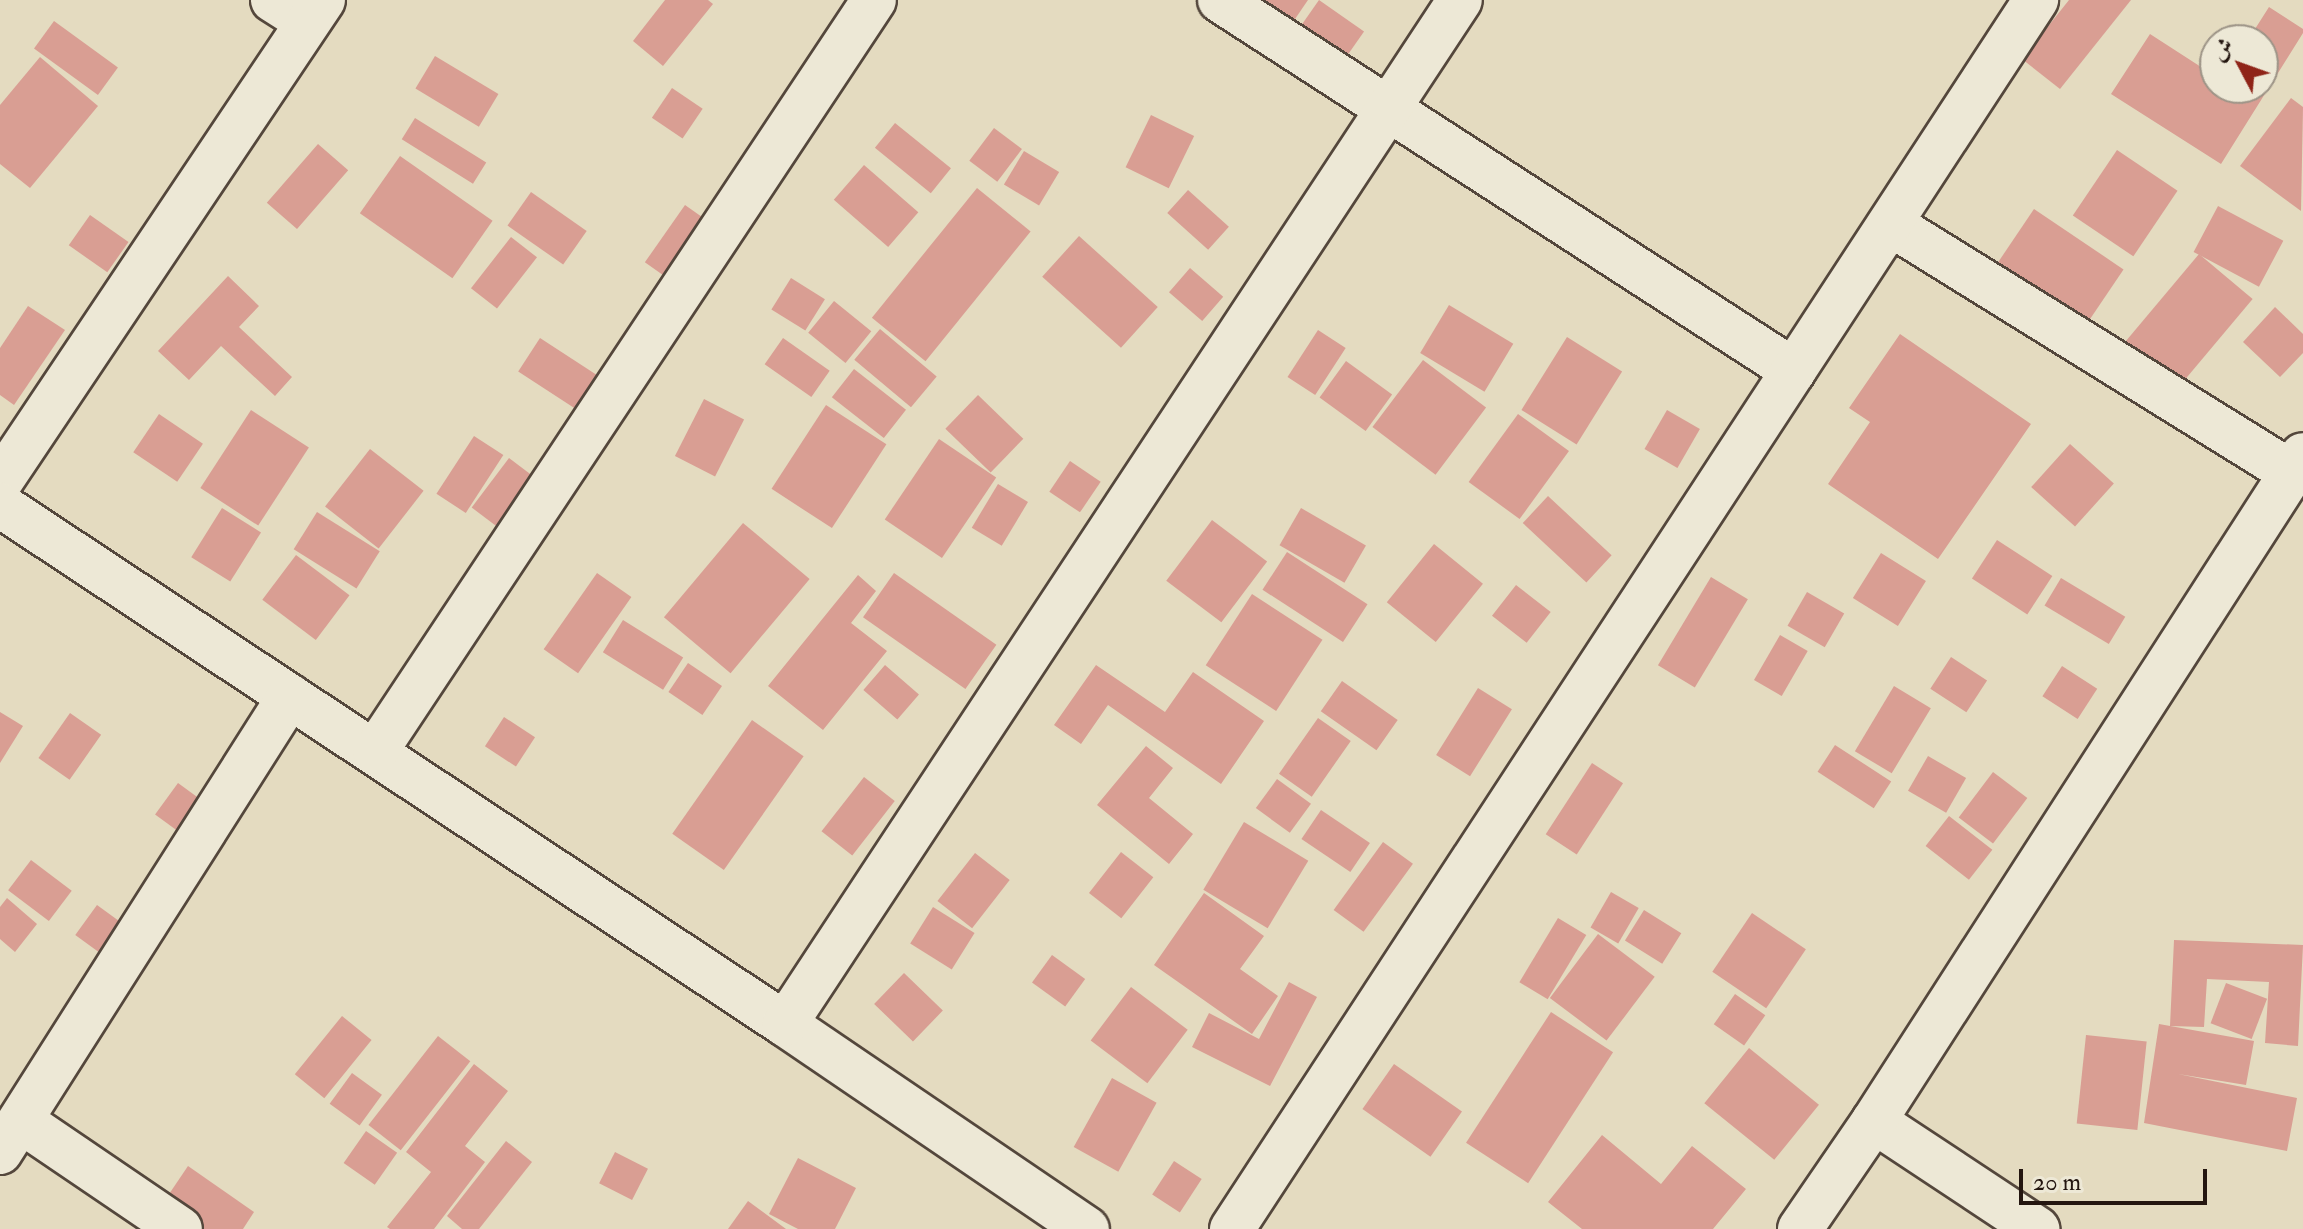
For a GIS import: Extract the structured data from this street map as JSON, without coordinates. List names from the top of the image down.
{
  "scale_bar": "20 m",
  "north": "top left"
}
